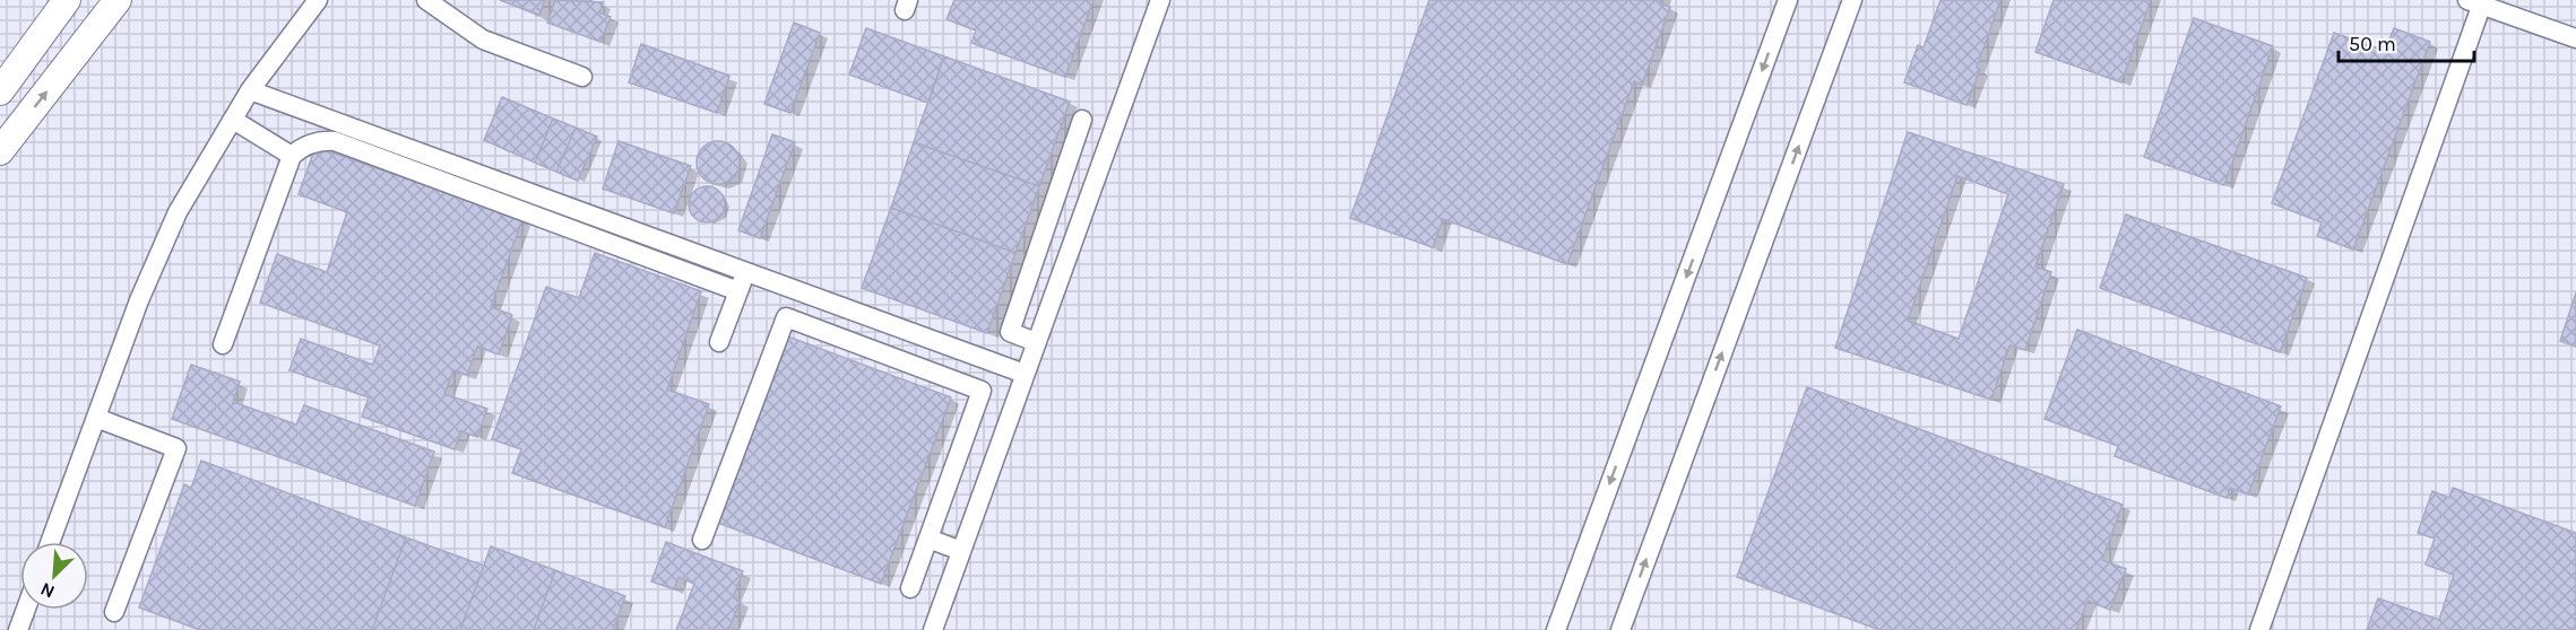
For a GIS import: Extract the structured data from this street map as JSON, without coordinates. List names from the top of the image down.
{
  "scale_bar": "50 m",
  "north": "bottom left"
}
